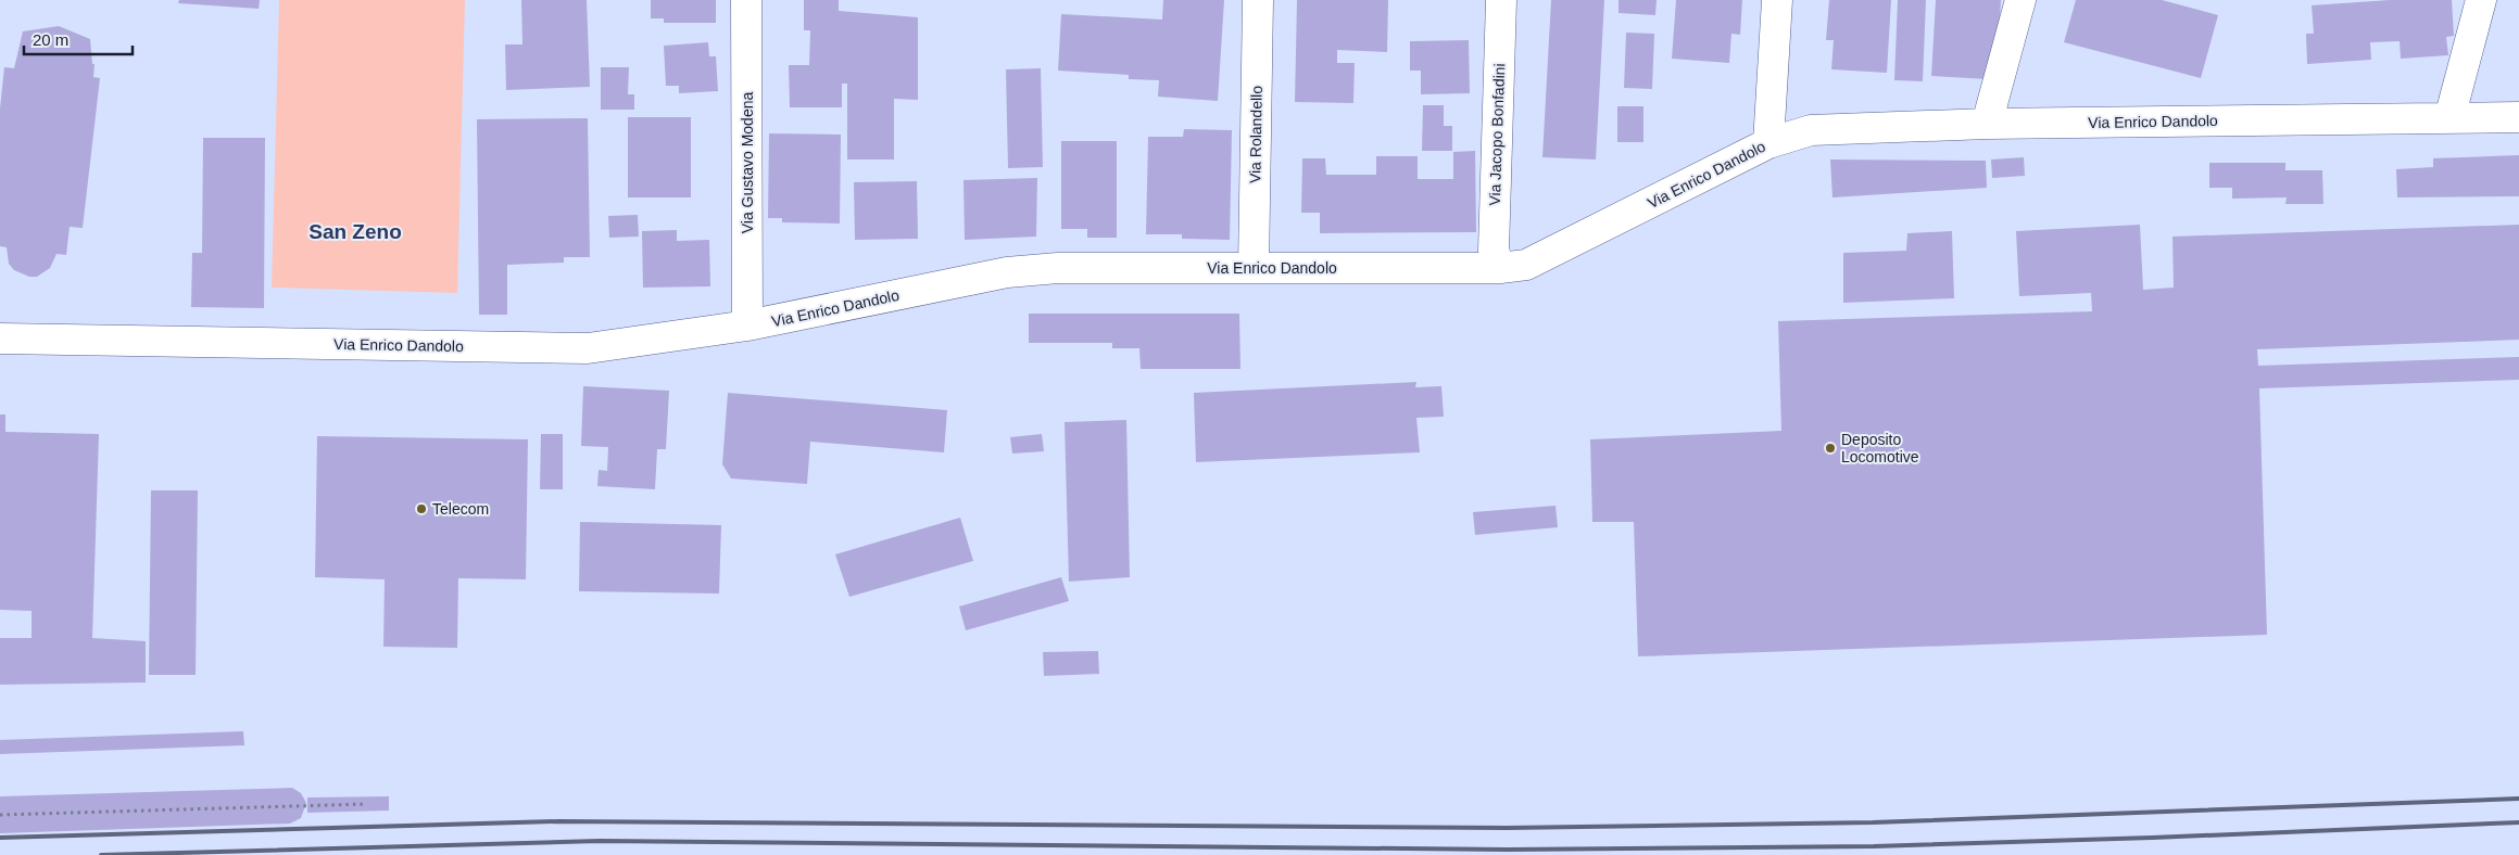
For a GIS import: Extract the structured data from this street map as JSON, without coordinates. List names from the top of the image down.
{
  "streets": {
    "street": [
      "Via Enrico Dandolo",
      "Via Rolandello",
      "Via Jacopo Bonfadini",
      "Via Gustavo Modena"
    ]
  },
  "crossings": [
    ["Via Enrico Dandolo", "Via Rolandello"],
    ["Via Enrico Dandolo", "Via Jacopo Bonfadini"],
    ["Via Enrico Dandolo", "Via Gustavo Modena"]
  ],
  "districts": ["San Zeno"],
  "places": ["Deposito Locomotive", "Telecom"],
  "scale_bar": "20 m"
}
